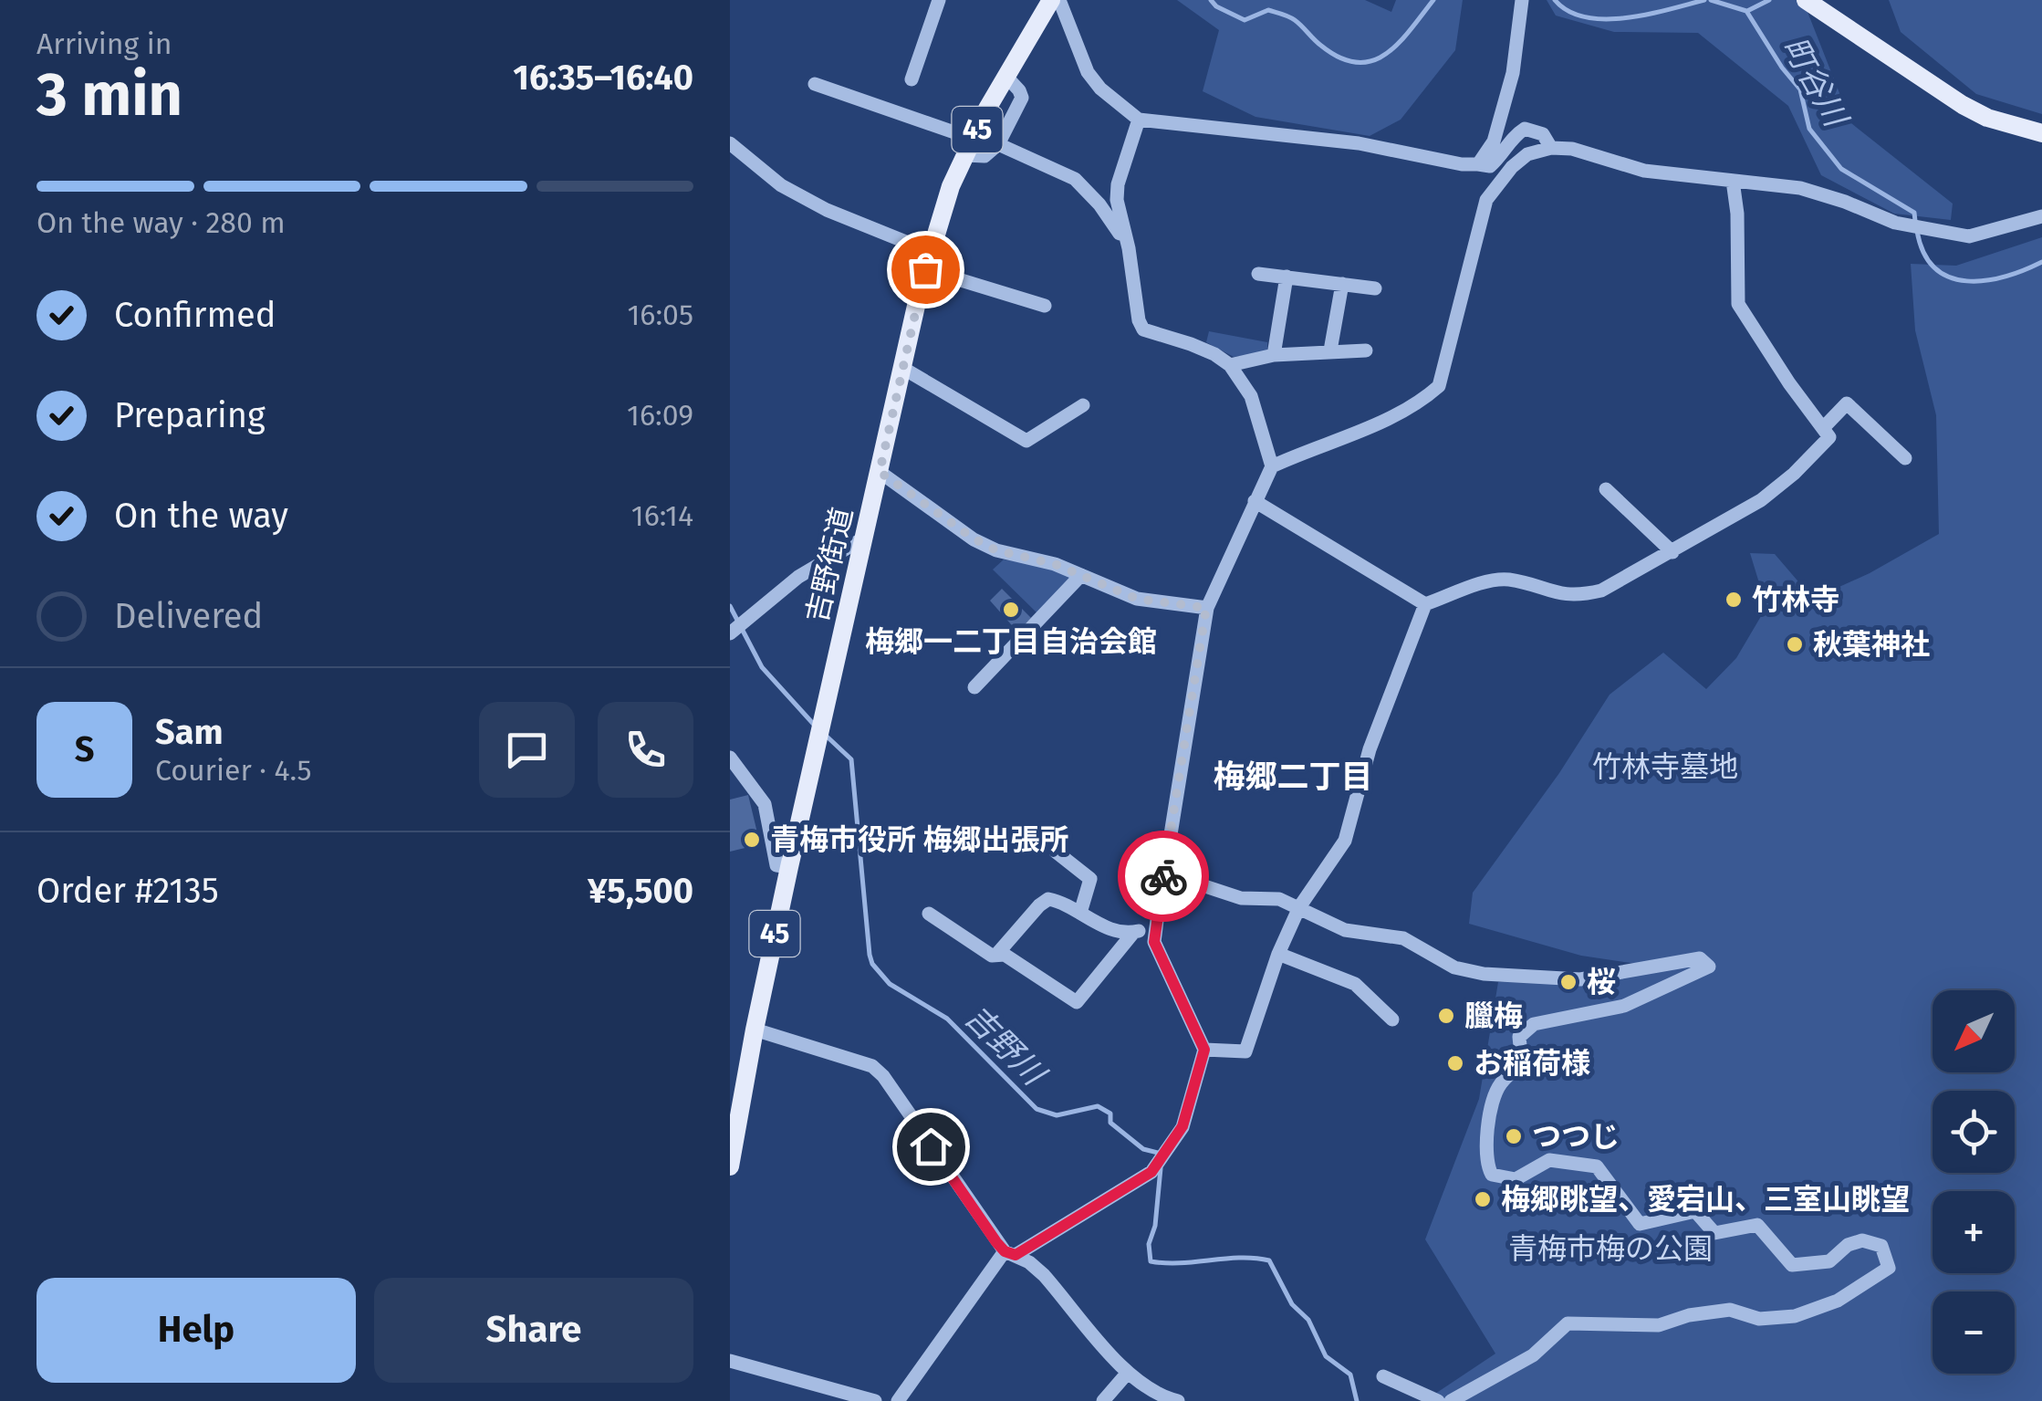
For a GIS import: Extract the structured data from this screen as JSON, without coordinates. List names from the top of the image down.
{
  "streets": {
    "main road": ["45", "吉野街道"]
  },
  "districts": ["梅郷二丁目"],
  "water": ["町谷川", "吉野川"],
  "parks": ["竹林寺墓地", "青梅市梅の公園"],
  "places": [
    "竹林寺",
    "梅郷一二丁目自治会館",
    "秋葉神社",
    "青梅市役所 梅郷出張所",
    "桜",
    "臘梅",
    "お稲荷様",
    "つつじ",
    "梅郷眺望、愛宕山、三室山眺望"
  ],
  "north": "bottom left",
  "page": {
    "heading": ["3 min", "Arriving in", "16:35–16:40"],
    "panel": [
      "Sam",
      "Courier · 4.5",
      "Order #2135",
      "¥5,500"
    ],
    "bar": "On the way · 280 m",
    "list": [
      ["Confirmed", "16:05"],
      ["Preparing", "16:09"],
      ["On the way", "16:14"],
      "Delivered"
    ],
    "round": "S",
    "map_buttons": ["+", "−"],
    "buttons": ["Help", "Share"]
  }
}
